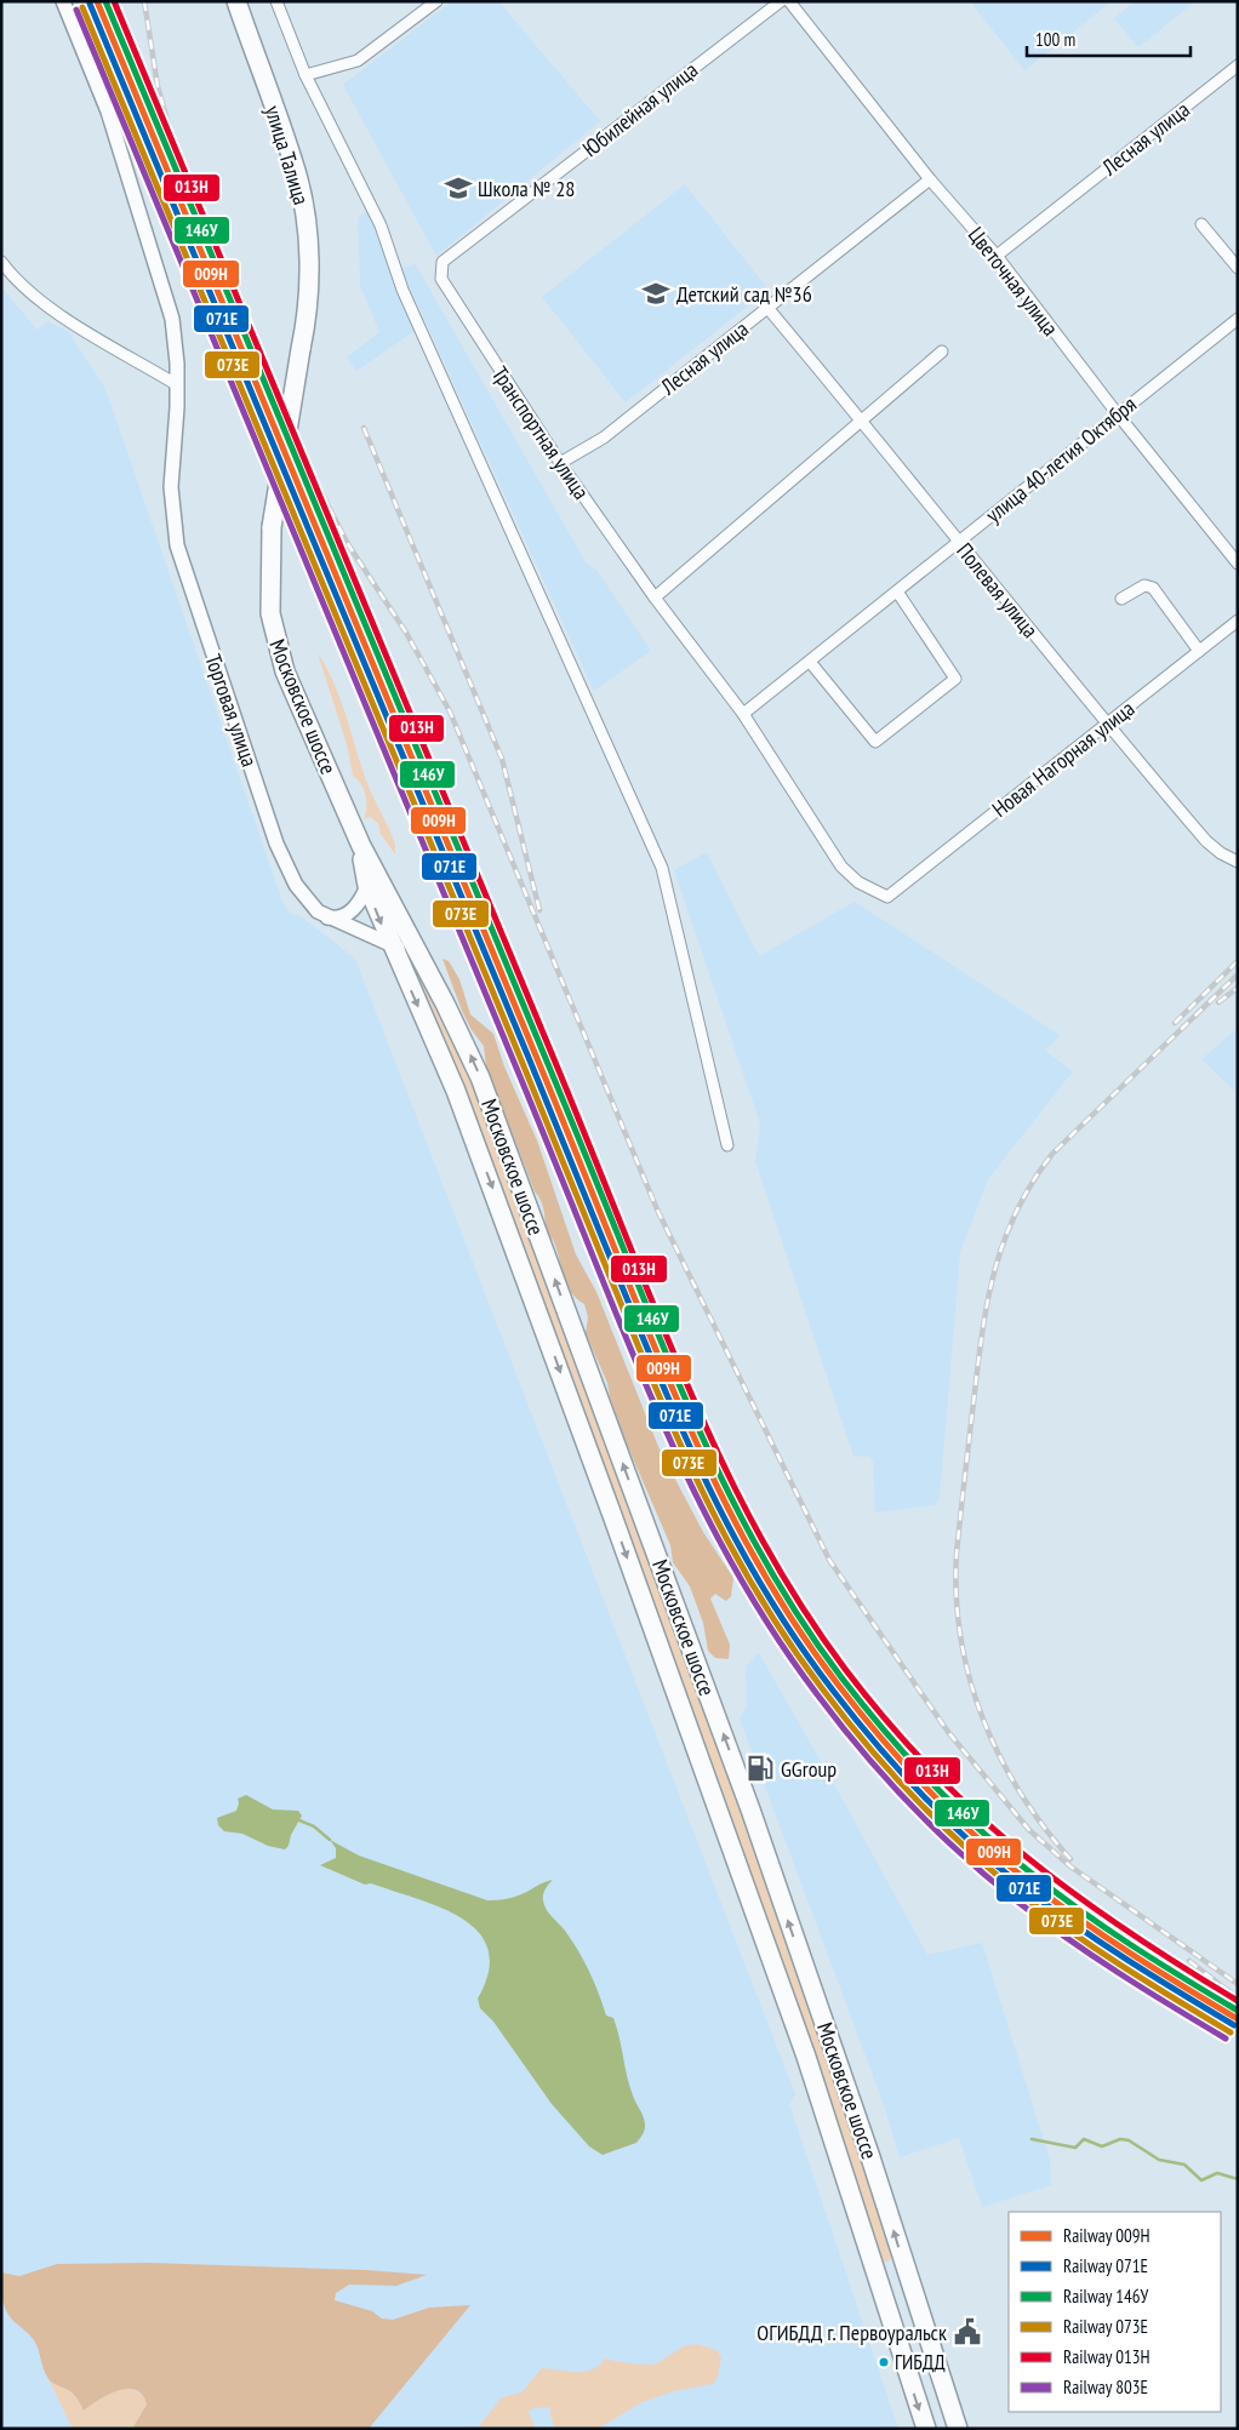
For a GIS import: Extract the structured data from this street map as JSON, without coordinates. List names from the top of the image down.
{
  "streets": {
    "main road": ["улица Талица", "Московское шоссе"],
    "street": [
      "Юбилейная улица",
      "Лесная улица",
      "Цветочная улица",
      "Транспортная улица",
      "улица 40-летия Октября",
      "Полевая улица",
      "Торговая улица",
      "Новая Нагорная улица"
    ]
  },
  "crossings": [
    ["Юбилейная улица", "Транспортная улица"],
    ["Лесная улица", "Цветочная улица"],
    ["Лесная улица", "Транспортная улица"],
    ["Лесная улица", "Полевая улица"],
    ["улица Талица", "Московское шоссе"],
    ["Цветочная улица", "улица 40-летия Октября"],
    ["Транспортная улица", "улица 40-летия Октября"],
    ["Транспортная улица", "Новая Нагорная улица"],
    ["улица 40-летия Октября", "Полевая улица"],
    ["Полевая улица", "Новая Нагорная улица"],
    ["Московское шоссе", "Торговая улица"]
  ],
  "places": {
    "school or university": ["Школа № 28", "Детский сад №36"],
    "fuel station": ["GGroup"],
    "public building": ["ОГИБДД г. Первоуральск"],
    "other": ["ГИБДД"]
  },
  "lines": [
    "rail line 009Н",
    "rail line 146У",
    "rail line 013Н",
    "rail line 071Е",
    "rail line 073Е",
    "rail line 803Е"
  ],
  "legend": [
    "Railway 009Н",
    "Railway 071Е",
    "Railway 146У",
    "Railway 073Е",
    "Railway 013Н",
    "Railway 803Е"
  ],
  "scale_bar": "100 m"
}
